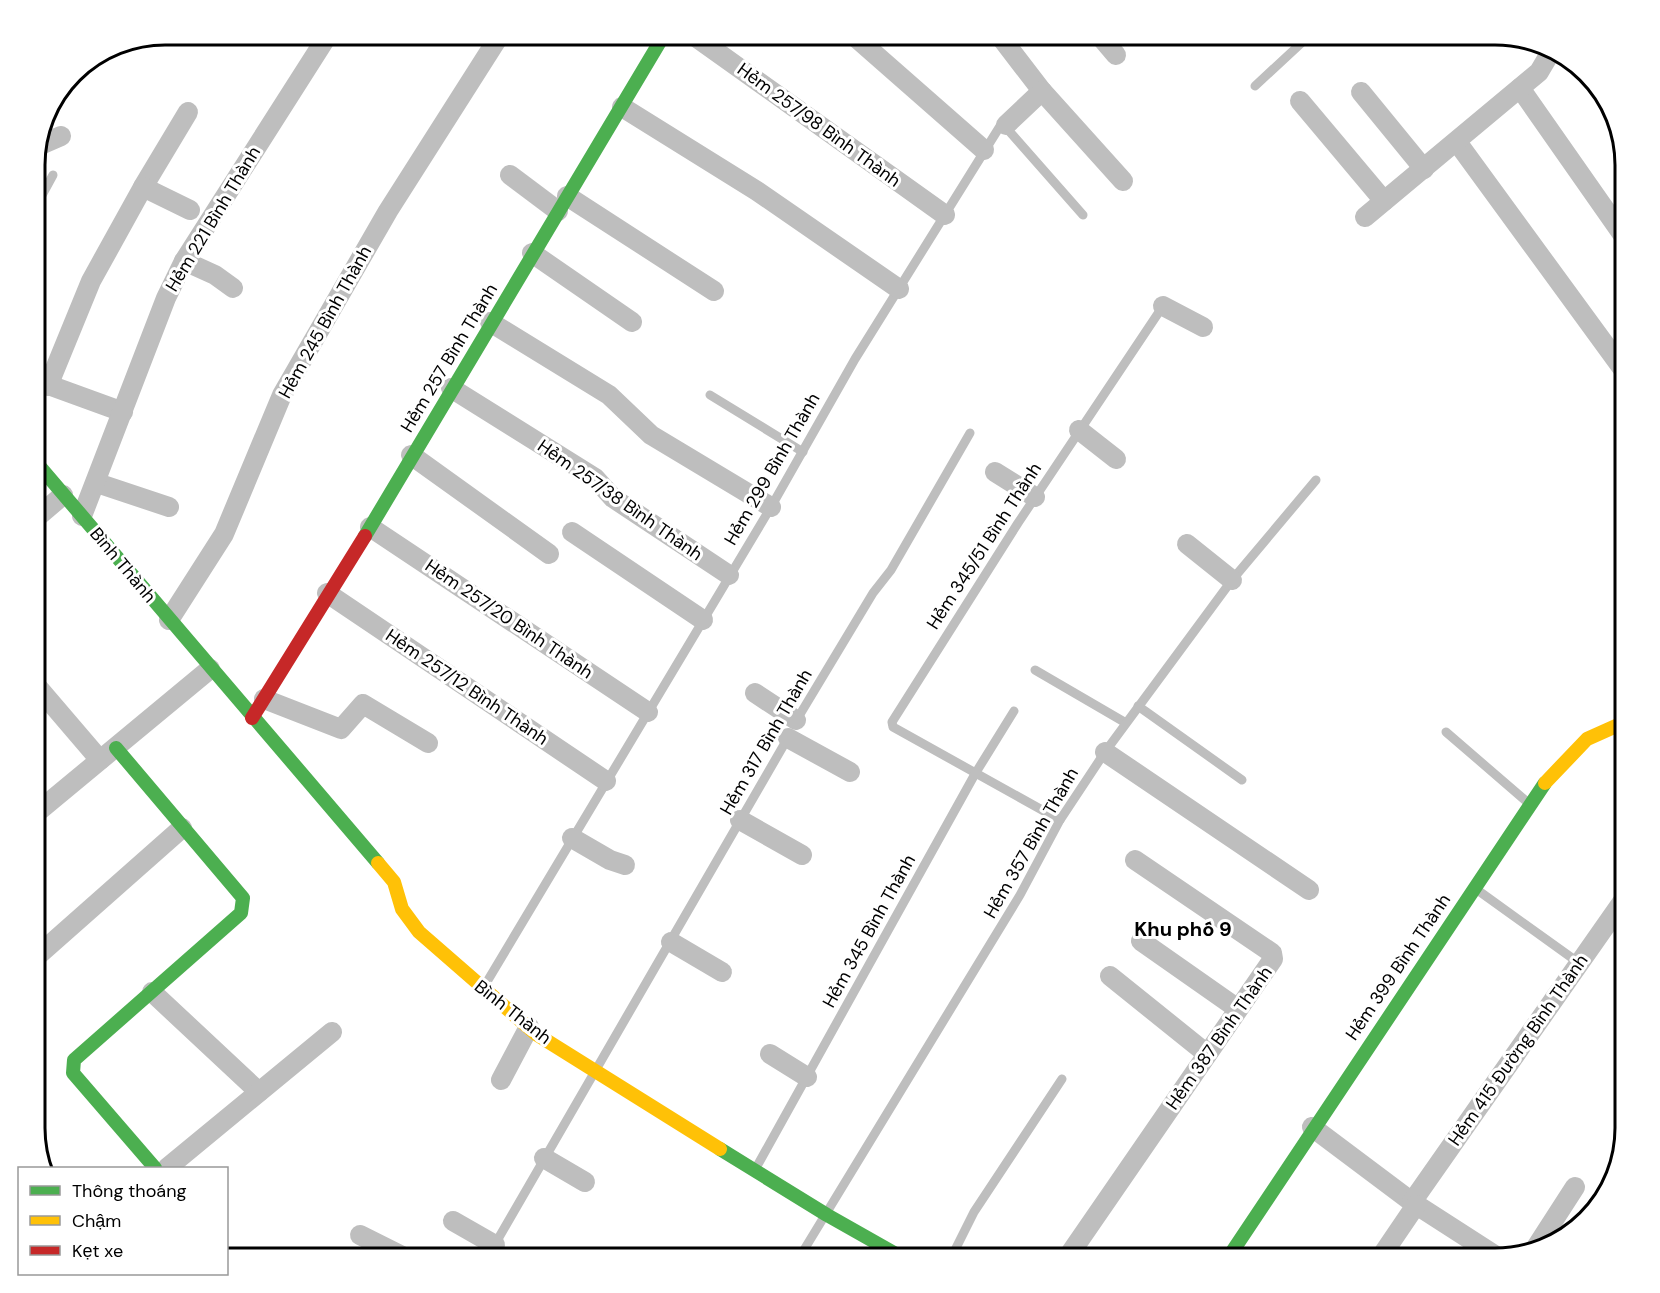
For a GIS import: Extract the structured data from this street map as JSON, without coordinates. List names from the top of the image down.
{
  "streets": {
    "street": [
      "Hẻm 257/98 Bình Thành",
      "Hẻm 221 Bình Thành",
      "Hẻm 245 Bình Thành",
      "Hẻm 257 Bình Thành",
      "Hẻm 257/38 Bình Thành",
      "Bình Thành",
      "Hẻm 257/20 Bình Thành",
      "Hẻm 257/12 Bình Thành",
      "Hẻm 399 Bình Thành",
      "Hẻm 387 Bình Thành",
      "Hẻm 415 Đường Bình Thành"
    ],
    "lane": [
      "Hẻm 299 Bình Thành",
      "Hẻm 345/51 Bình Thành",
      "Hẻm 317 Bình Thành",
      "Hẻm 357 Bình Thành",
      "Hẻm 345 Bình Thành"
    ]
  },
  "crossings": [
    ["Hẻm 257/98 Bình Thành", "Hẻm 299 Bình Thành"],
    ["Hẻm 221 Bình Thành", "Bình Thành"],
    ["Hẻm 245 Bình Thành", "Bình Thành"],
    ["Hẻm 257 Bình Thành", "Hẻm 257/38 Bình Thành"],
    ["Hẻm 257 Bình Thành", "Bình Thành"],
    ["Hẻm 257 Bình Thành", "Hẻm 257/20 Bình Thành"],
    ["Hẻm 257 Bình Thành", "Hẻm 257/12 Bình Thành"],
    ["Hẻm 299 Bình Thành", "Hẻm 257/38 Bình Thành"],
    ["Hẻm 299 Bình Thành", "Bình Thành"],
    ["Hẻm 299 Bình Thành", "Hẻm 257/20 Bình Thành"],
    ["Hẻm 299 Bình Thành", "Hẻm 257/12 Bình Thành"],
    ["Hẻm 345/51 Bình Thành", "Hẻm 345 Bình Thành"],
    ["Bình Thành", "Hẻm 317 Bình Thành"],
    ["Bình Thành", "Hẻm 357 Bình Thành"],
    ["Bình Thành", "Hẻm 345 Bình Thành"]
  ],
  "districts": ["Khu phố 9"],
  "legend": ["Thông thoáng", "Chậm", "Kẹt xe"]
}
